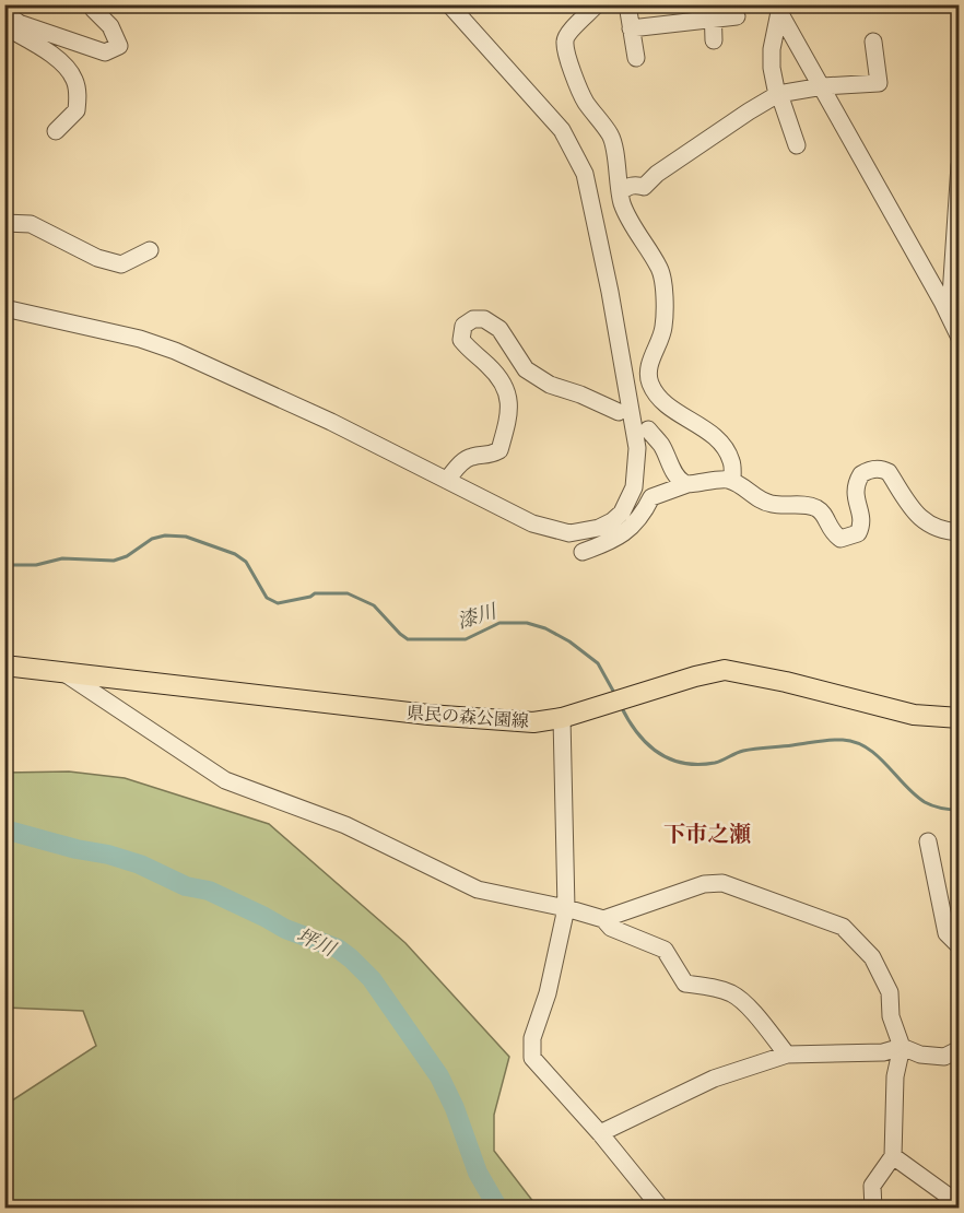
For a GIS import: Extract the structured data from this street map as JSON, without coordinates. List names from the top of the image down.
{
  "streets": {
    "main road": ["県民の森公園線"]
  },
  "districts": ["下市之瀬"],
  "water": ["漆川", "坪川"]
}
